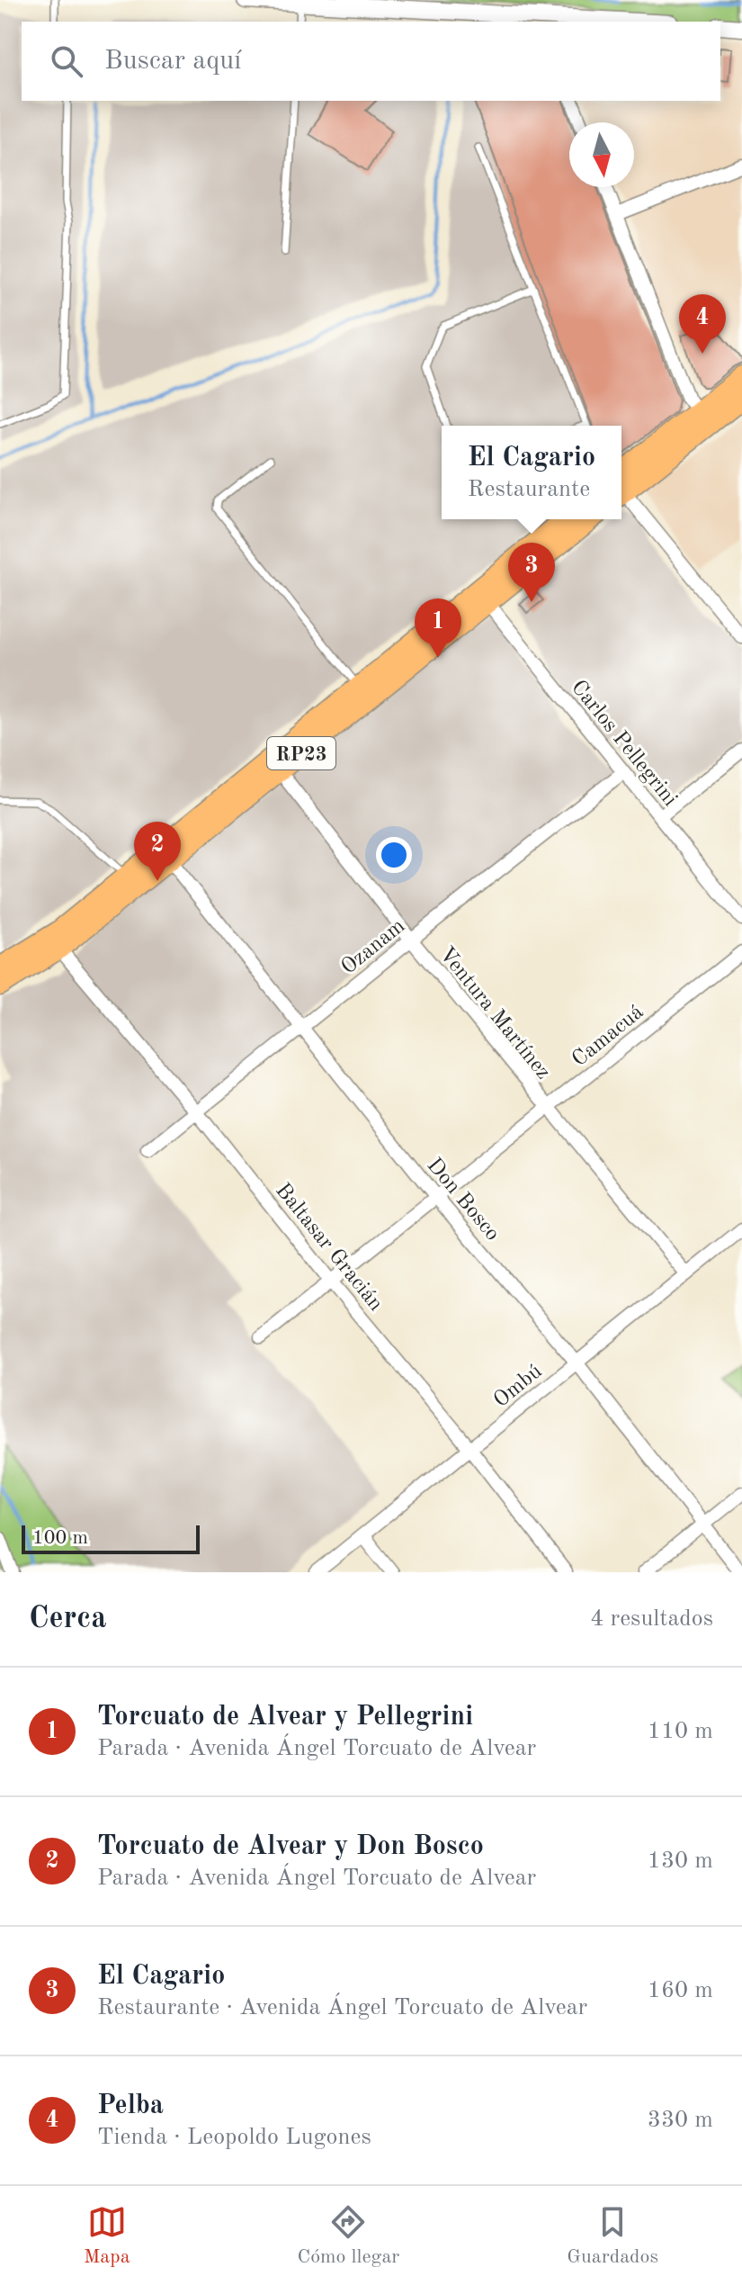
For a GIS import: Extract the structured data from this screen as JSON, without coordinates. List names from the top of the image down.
{
  "streets": {
    "main road": ["RP23"],
    "street": [
      "Carlos Pellegrini",
      "Ozanam",
      "Ventura Martínez",
      "Camacuá",
      "Don Bosco",
      "Baltasar Gracián",
      "Ombú"
    ]
  },
  "crossings": [
    ["Carlos Pellegrini", "RP23"],
    ["Carlos Pellegrini", "Ozanam"],
    ["RP23", "Ventura Martínez"],
    ["RP23", "Don Bosco"],
    ["RP23", "Baltasar Gracián"],
    ["Ozanam", "Ventura Martínez"],
    ["Ozanam", "Don Bosco"],
    ["Ozanam", "Baltasar Gracián"],
    ["Ventura Martínez", "Camacuá"],
    ["Ventura Martínez", "Ombú"],
    ["Camacuá", "Don Bosco"],
    ["Camacuá", "Baltasar Gracián"],
    ["Don Bosco", "Ombú"],
    ["Baltasar Gracián", "Ombú"]
  ],
  "scale_bar": "100 m",
  "north": "bottom",
  "page": {
    "search": "Buscar aquí",
    "pins": [
      "4",
      "3",
      "1",
      "2"
    ],
    "popup": ["El Cagario", "Restaurante"],
    "scale": "100 m",
    "heading": ["Cerca", "4 resultados"],
    "list": [
      {
        "mark": "1",
        "name": "Torcuato de Alvear y Pellegrini",
        "note": "Parada · Avenida Ángel Torcuato de Alvear",
        "value": "110 m"
      },
      {
        "mark": "2",
        "name": "Torcuato de Alvear y Don Bosco",
        "note": "Parada · Avenida Ángel Torcuato de Alvear",
        "value": "130 m"
      },
      {
        "mark": "3",
        "name": "El Cagario",
        "note": "Restaurante · Avenida Ángel Torcuato de Alvear",
        "value": "160 m"
      },
      {
        "mark": "4",
        "name": "Pelba",
        "note": "Tienda · Leopoldo Lugones",
        "value": "330 m"
      }
    ],
    "nav": ["Mapa", "Cómo llegar", "Guardados"]
  }
}
